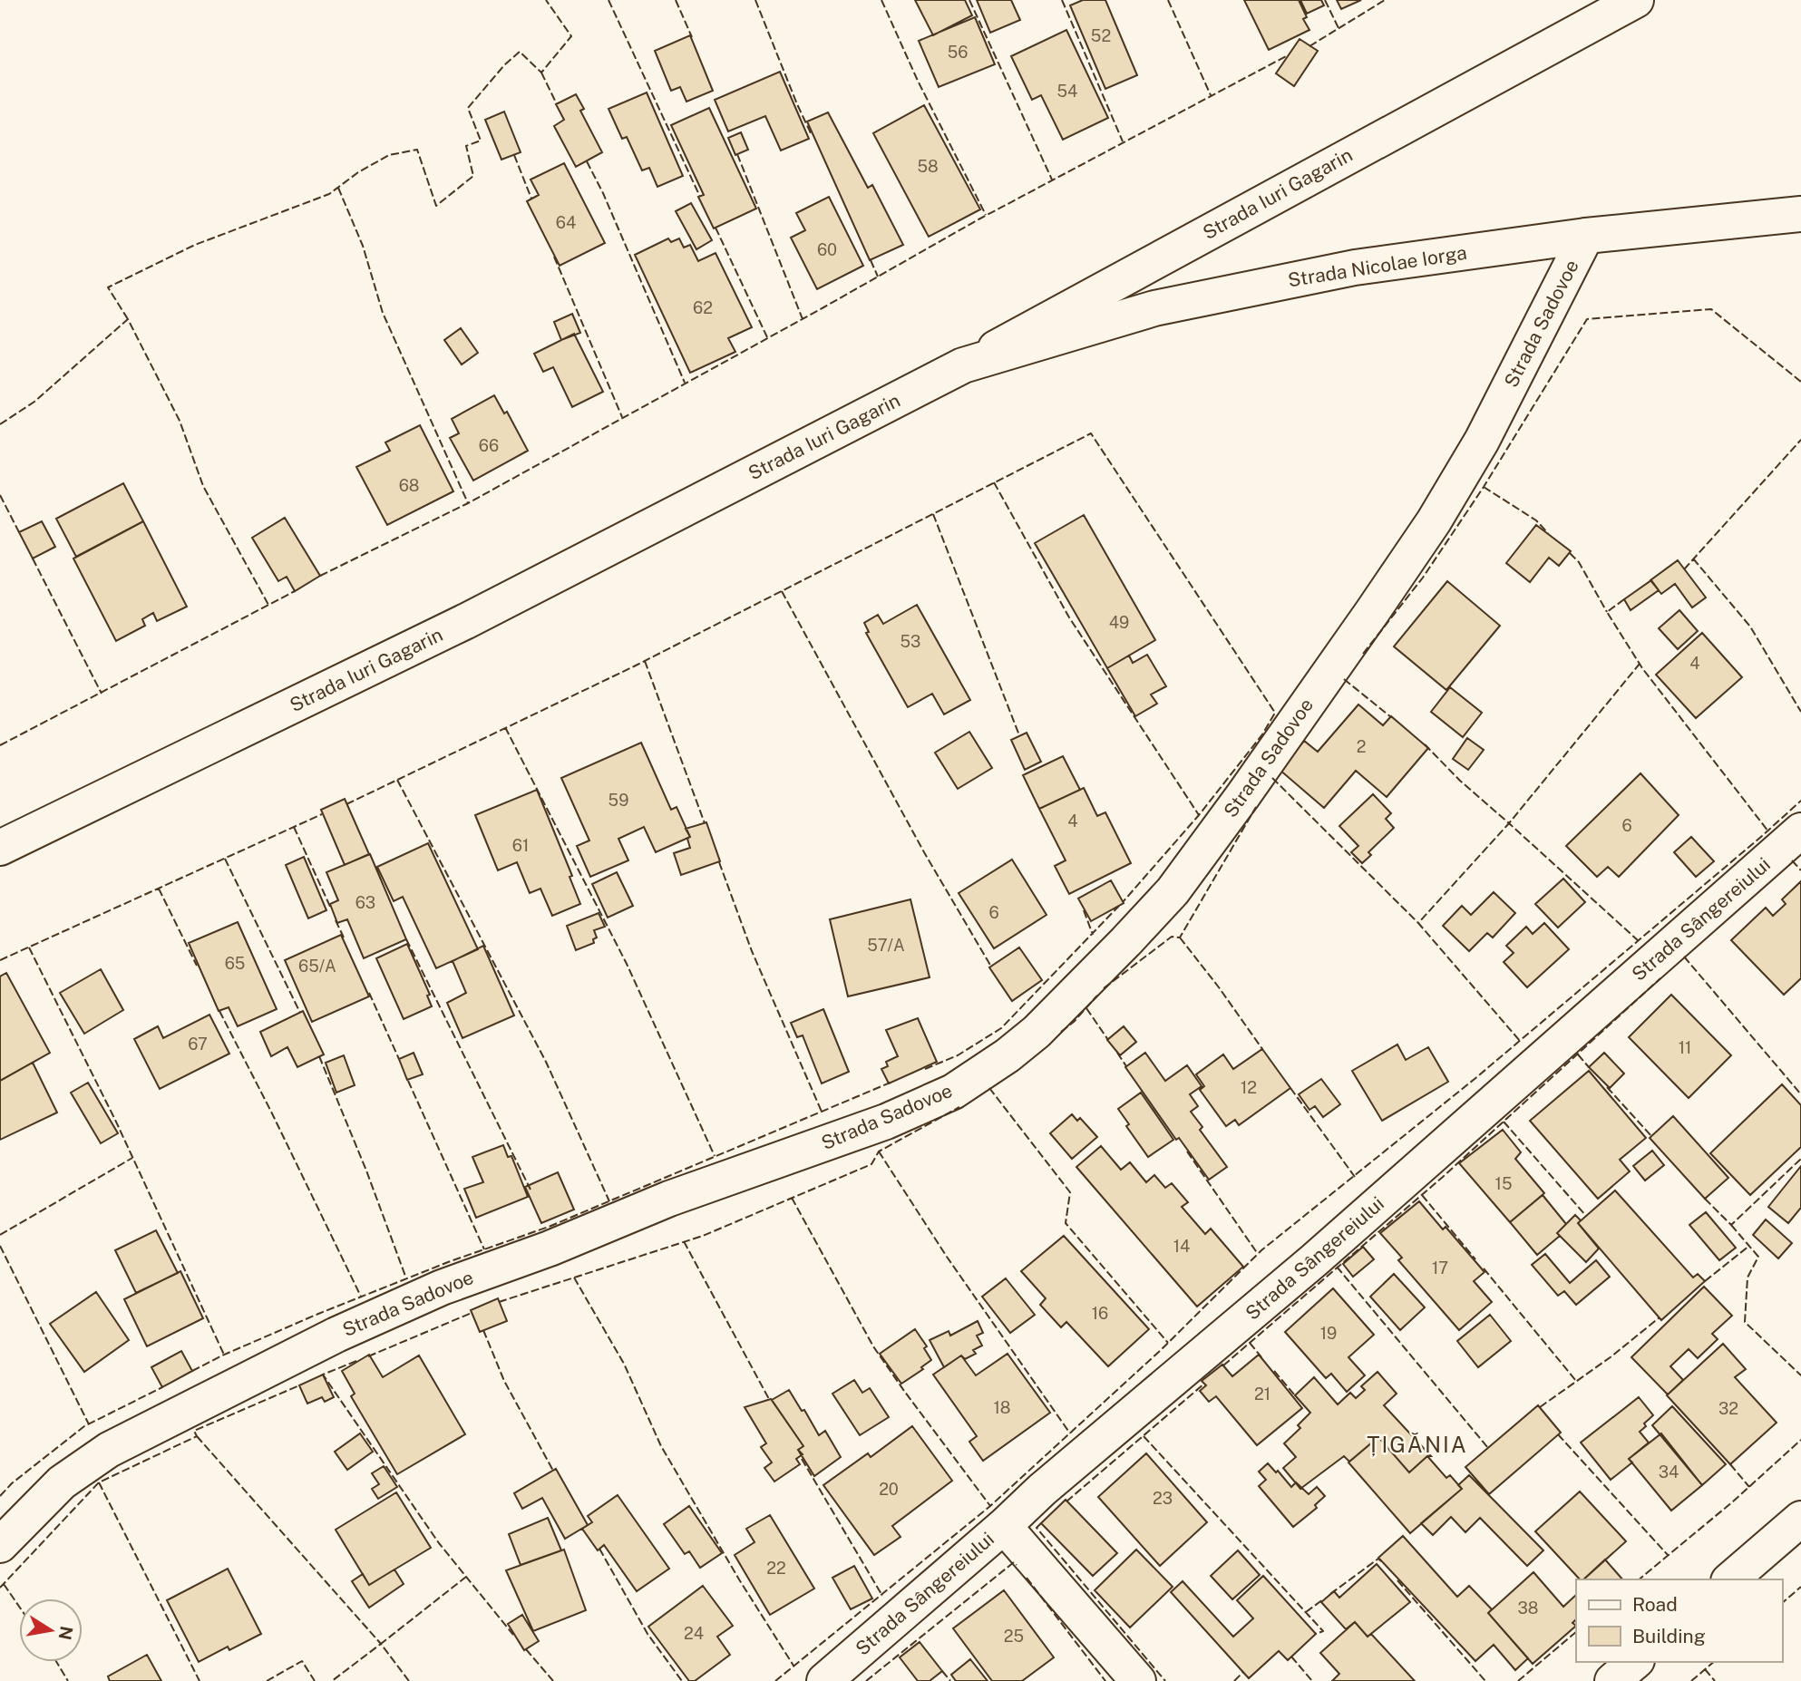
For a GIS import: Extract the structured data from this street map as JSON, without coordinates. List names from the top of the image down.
{
  "streets": {
    "street": [
      "Strada Iuri Gagarin",
      "Strada Nicolae Iorga",
      "Strada Sadovoe",
      "Strada Sângereiului"
    ]
  },
  "crossings": [
    ["Strada Iuri Gagarin", "Strada Nicolae Iorga"],
    ["Strada Nicolae Iorga", "Strada Sadovoe"]
  ],
  "districts": ["ȚIGĂNIA"],
  "house_numbers": [
    "52",
    "56",
    "54",
    "58",
    "64",
    "60",
    "62",
    "66",
    "68",
    "49",
    "53",
    "4",
    "2",
    "59",
    "4",
    "6",
    "61",
    "63",
    "6",
    "57/A",
    "65",
    "65/A",
    "67",
    "11",
    "12",
    "15",
    "14",
    "17",
    "16",
    "19",
    "21",
    "18",
    "32",
    "34",
    "20",
    "23",
    "22",
    "38",
    "24",
    "25"
  ],
  "legend": ["Road", "Building"],
  "north": "right"
}
